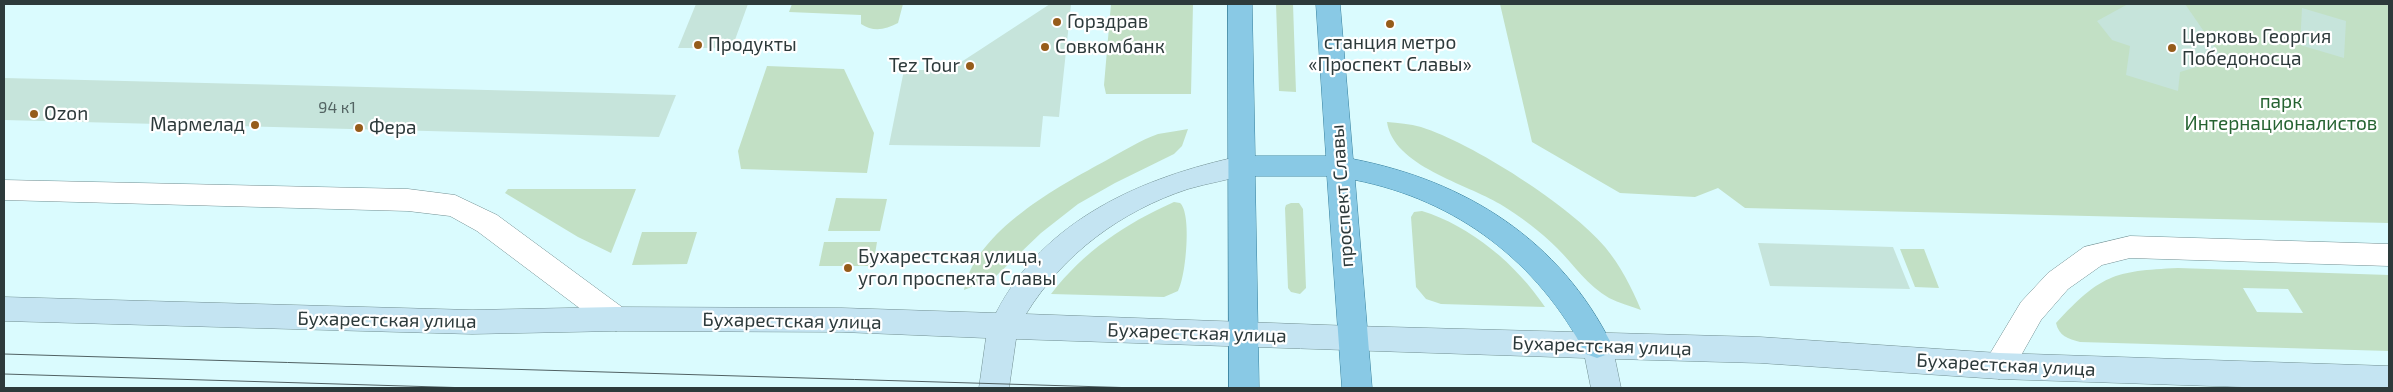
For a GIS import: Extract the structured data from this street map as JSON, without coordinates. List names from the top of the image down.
{
  "streets": {
    "main road": ["проспект Славы", "Бухарестская улица"]
  },
  "crossings": [
    ["проспект Славы", "Бухарестская улица"]
  ],
  "parks": ["парк Интернационалистов"],
  "places": [
    "Горздрав",
    "станция метро «Проспект Славы»",
    "Продукты",
    "Совкомбанк",
    "Церковь Георгия Победоносца",
    "Tez Tour",
    "Ozon",
    "Мармелад",
    "Фера",
    "Бухарестская улица, угол проспекта Славы"
  ],
  "house_numbers": ["94 к1"]
}
